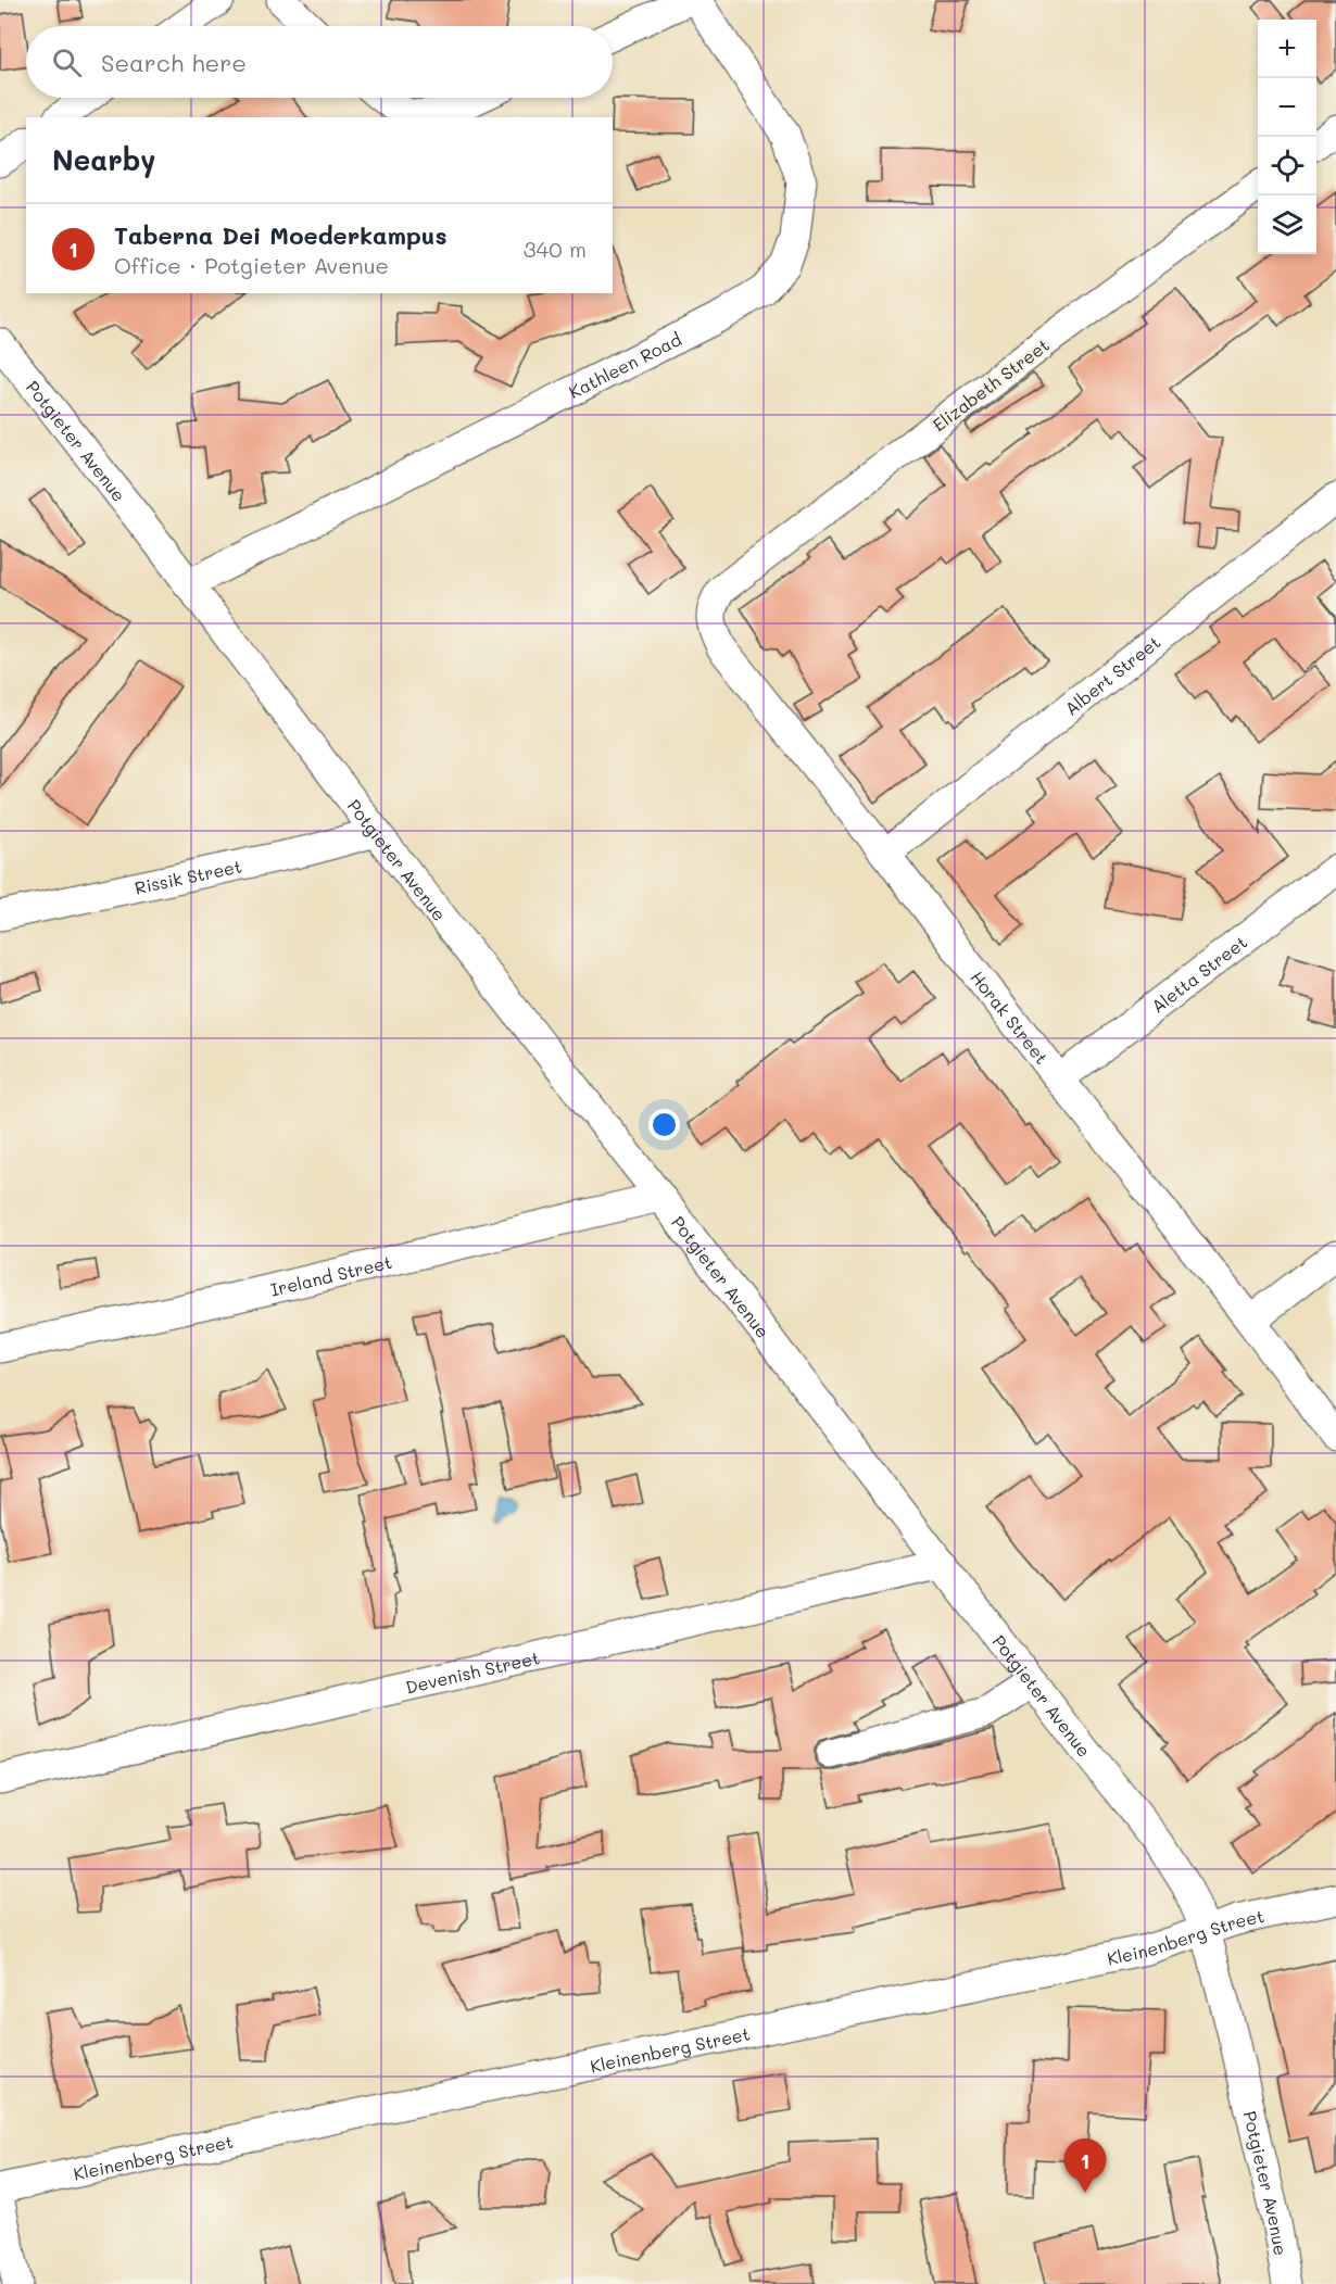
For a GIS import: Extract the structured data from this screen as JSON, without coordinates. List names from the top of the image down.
{
  "streets": {
    "street": [
      "Kathleen Road",
      "Elizabeth Street",
      "Potgieter Avenue",
      "Albert Street",
      "Rissik Street",
      "Aletta Street",
      "Horak Street",
      "Ireland Street",
      "Devenish Street",
      "Kleinenberg Street"
    ]
  },
  "crossings": [
    ["Kathleen Road", "Potgieter Avenue"],
    ["Elizabeth Street", "Horak Street"],
    ["Potgieter Avenue", "Rissik Street"],
    ["Potgieter Avenue", "Ireland Street"],
    ["Potgieter Avenue", "Devenish Street"],
    ["Potgieter Avenue", "Kleinenberg Street"],
    ["Albert Street", "Horak Street"],
    ["Aletta Street", "Horak Street"]
  ],
  "page": {
    "map_buttons": ["+", "−"],
    "search": "Search here",
    "heading": "Nearby",
    "list": [
      {
        "mark": "1",
        "name": "Taberna Dei Moederkampus",
        "note": "Office · Potgieter Avenue",
        "value": "340 m"
      }
    ],
    "pins": "1"
  }
}
